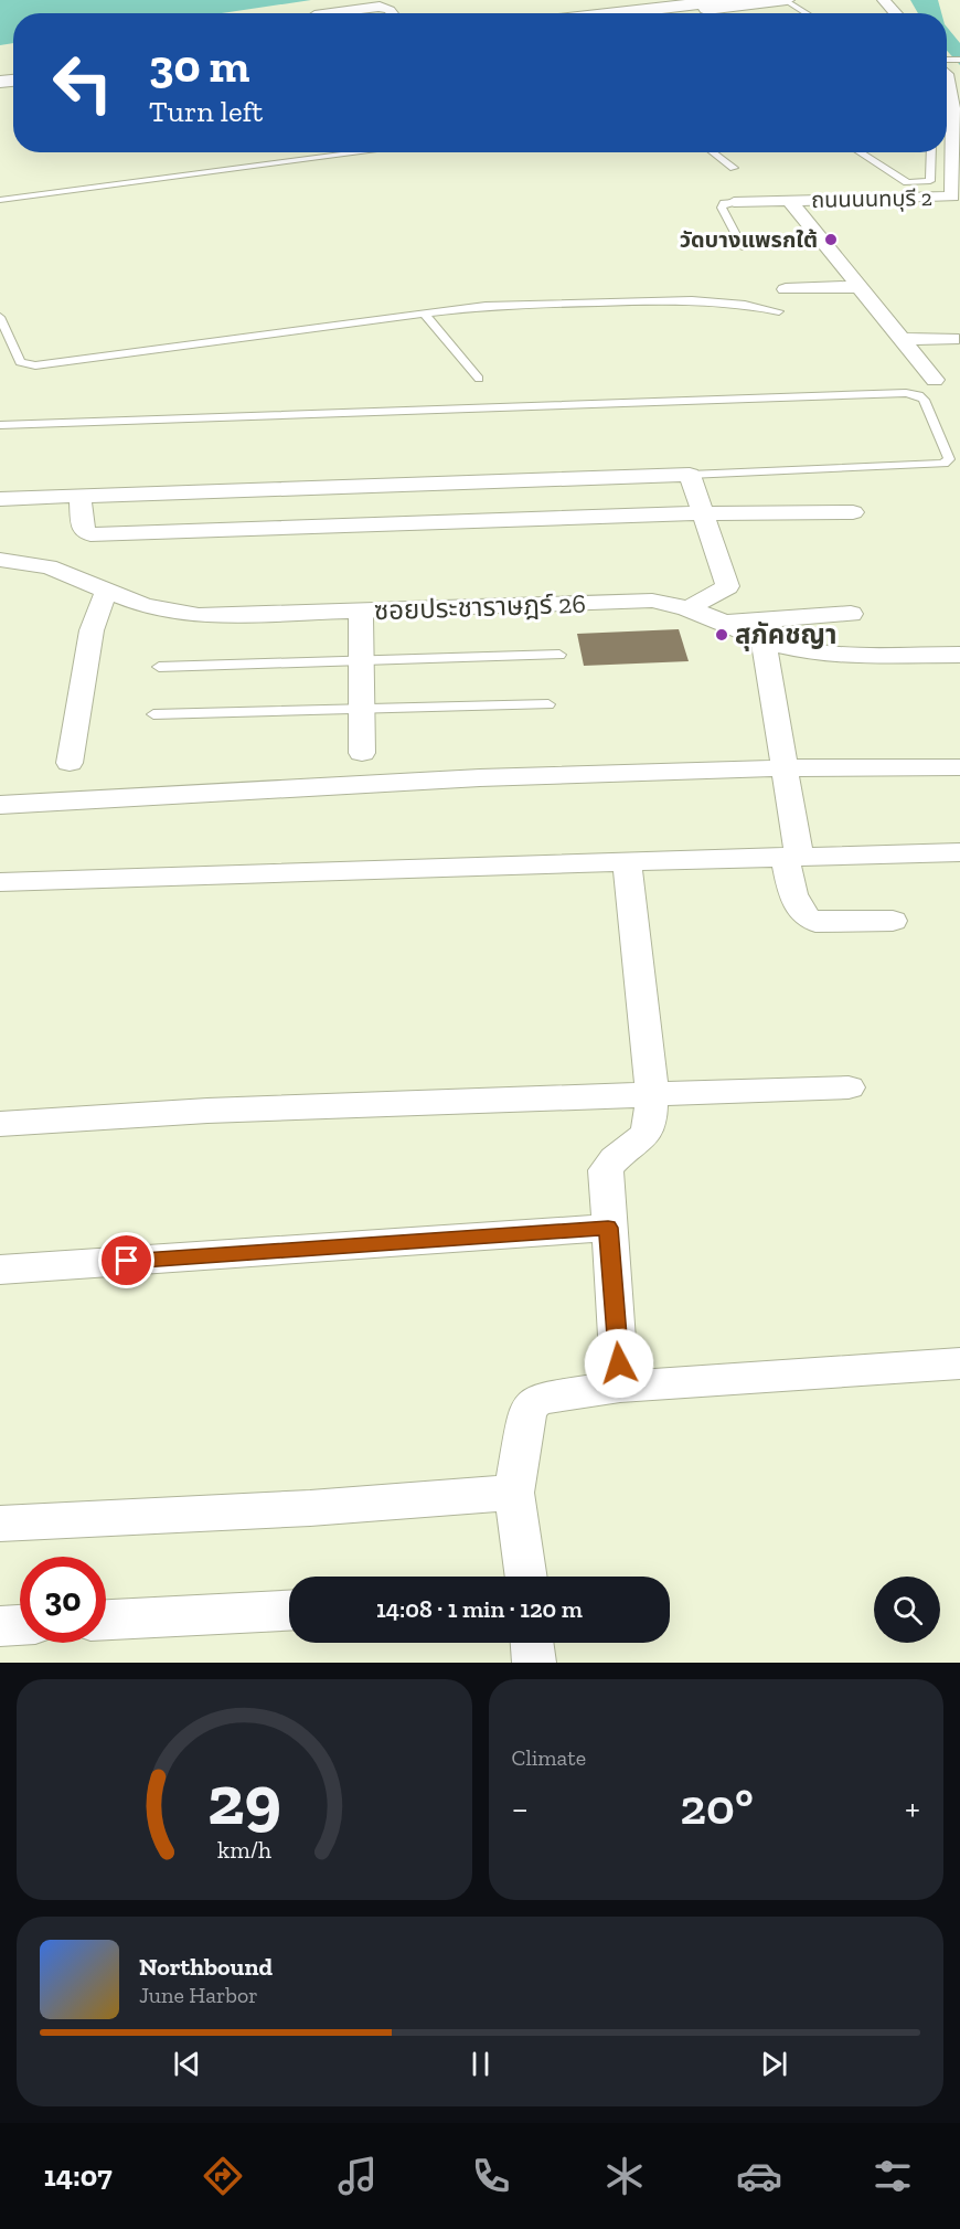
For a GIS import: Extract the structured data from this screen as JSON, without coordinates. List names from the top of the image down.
{
  "streets": {
    "street": ["ถนนนนทบุรี 2", "ซอยประชาราษฎร์ 26"]
  },
  "places": ["วัดบางแพรกใต้", "สุภัคชญา"],
  "page": {
    "turn": ["30 m", "Turn left"],
    "limit": "30",
    "trip": "14:08 · 1 min · 120 m",
    "tile": "Climate",
    "heat": ["−", "20°", "+"],
    "song": ["Northbound", "June Harbor"],
    "tabs": "14:07",
    "gauge": ["29", "km/h"]
  }
}
